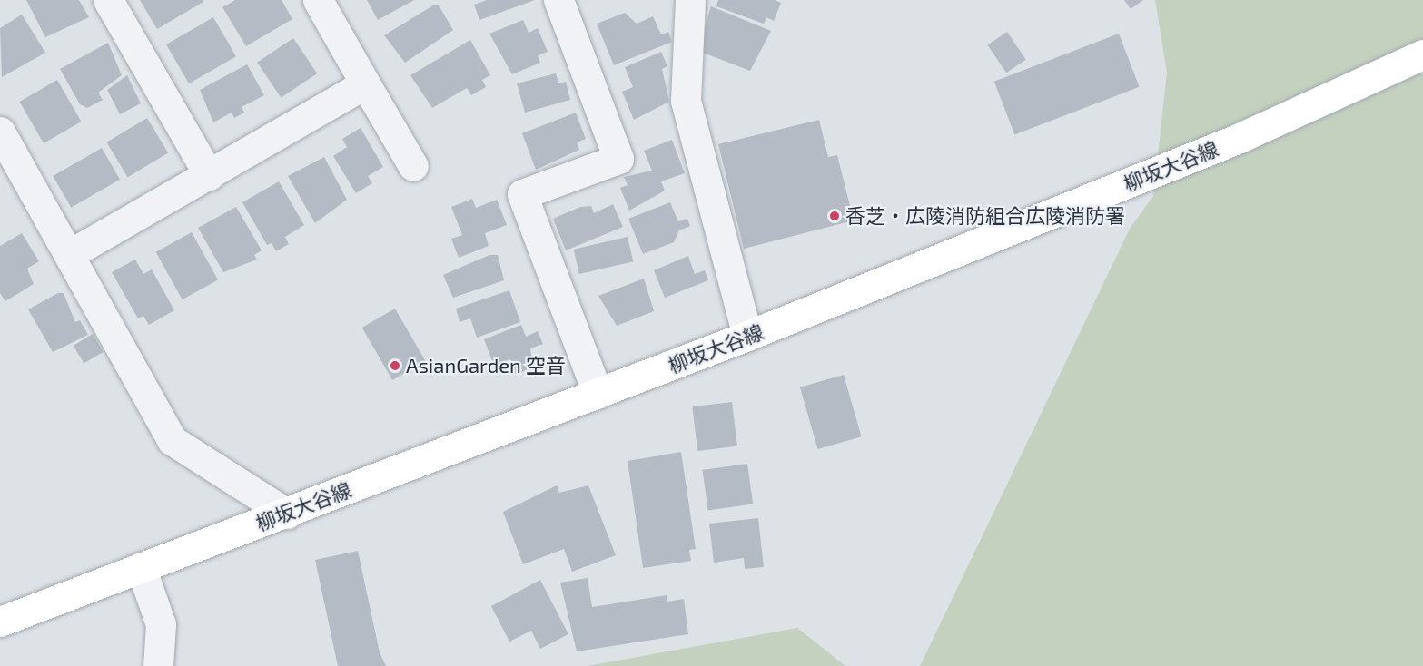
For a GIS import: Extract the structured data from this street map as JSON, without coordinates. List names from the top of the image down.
{
  "streets": {
    "street": ["柳坂大谷線"]
  },
  "places": ["香芝・広陵消防組合広陵消防署", "AsianGarden 空音"]
}
